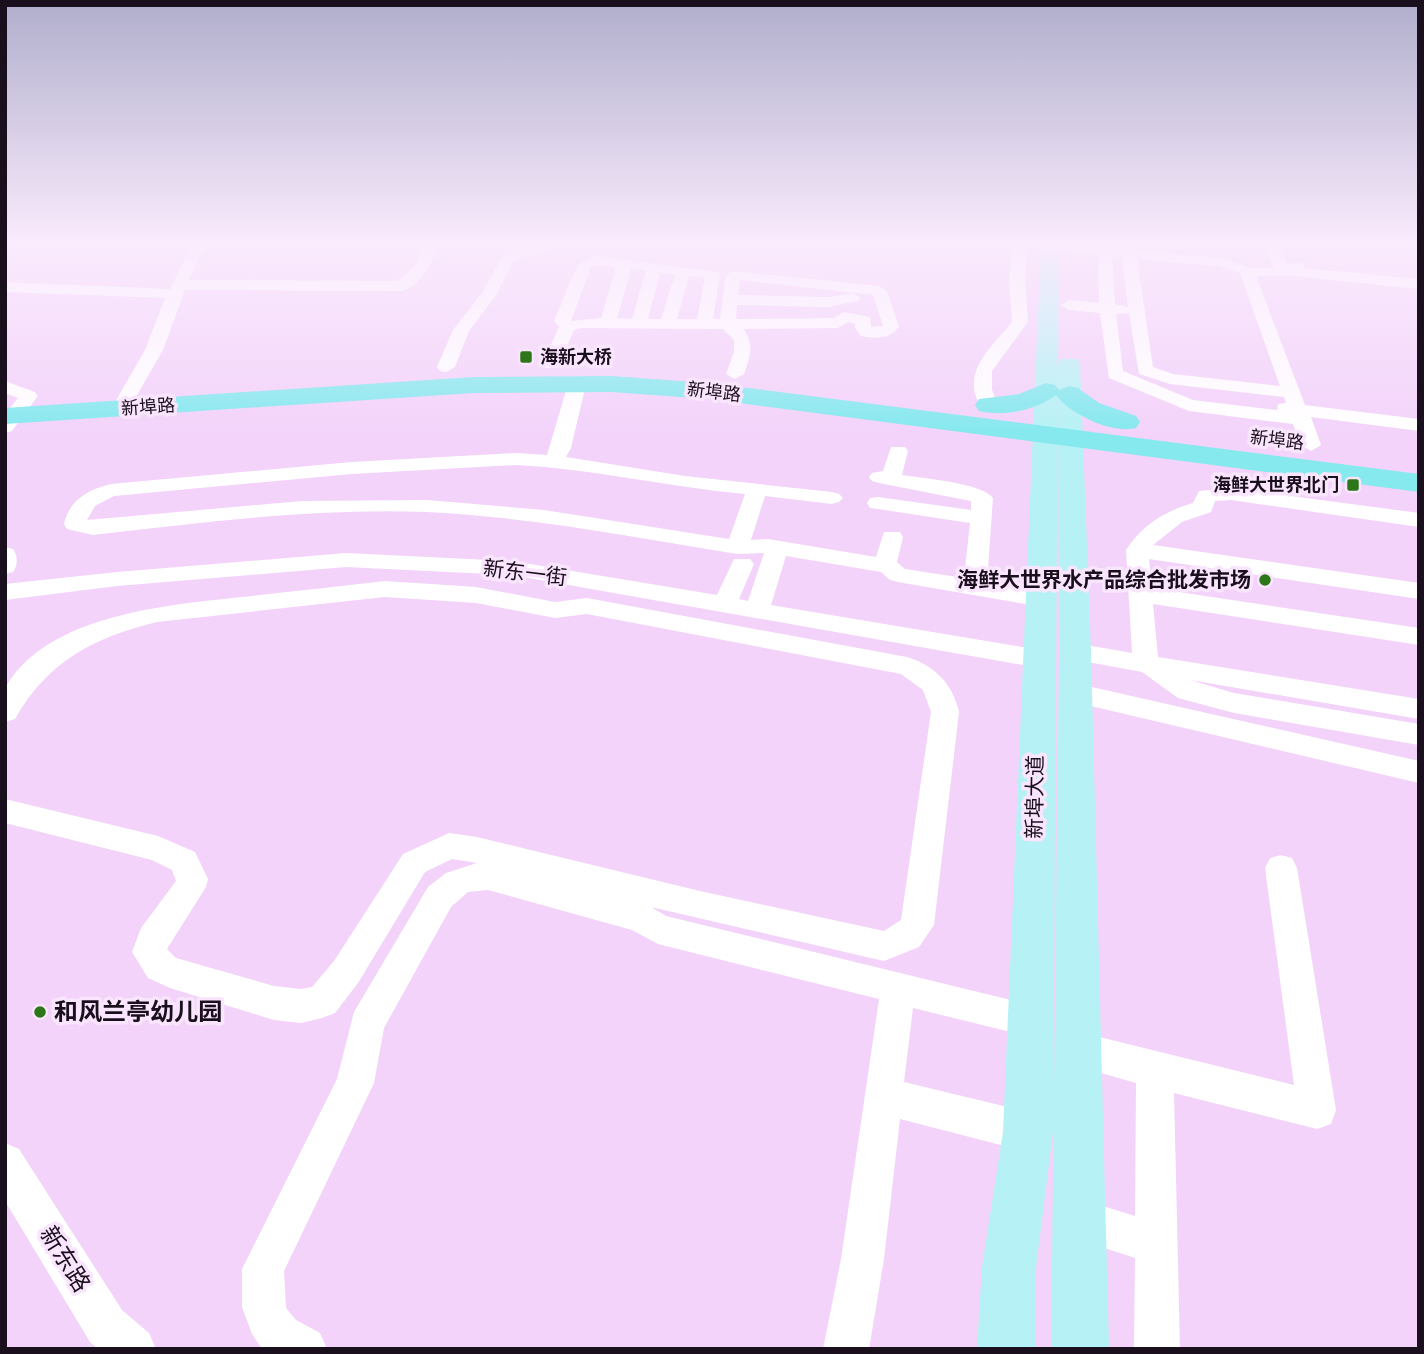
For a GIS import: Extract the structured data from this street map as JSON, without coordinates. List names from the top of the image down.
{
  "streets": {
    "highway": ["新埠路"],
    "main road": ["新埠大道"],
    "street": ["新东一街", "新东路"]
  },
  "crossings": [
    ["新东一街", "新埠大道"]
  ],
  "places": {
    "transit": ["海新大桥", "海鲜大世界北门"],
    "other": ["海鲜大世界水产品综合批发市场", "和风兰亭幼儿园"]
  }
}
